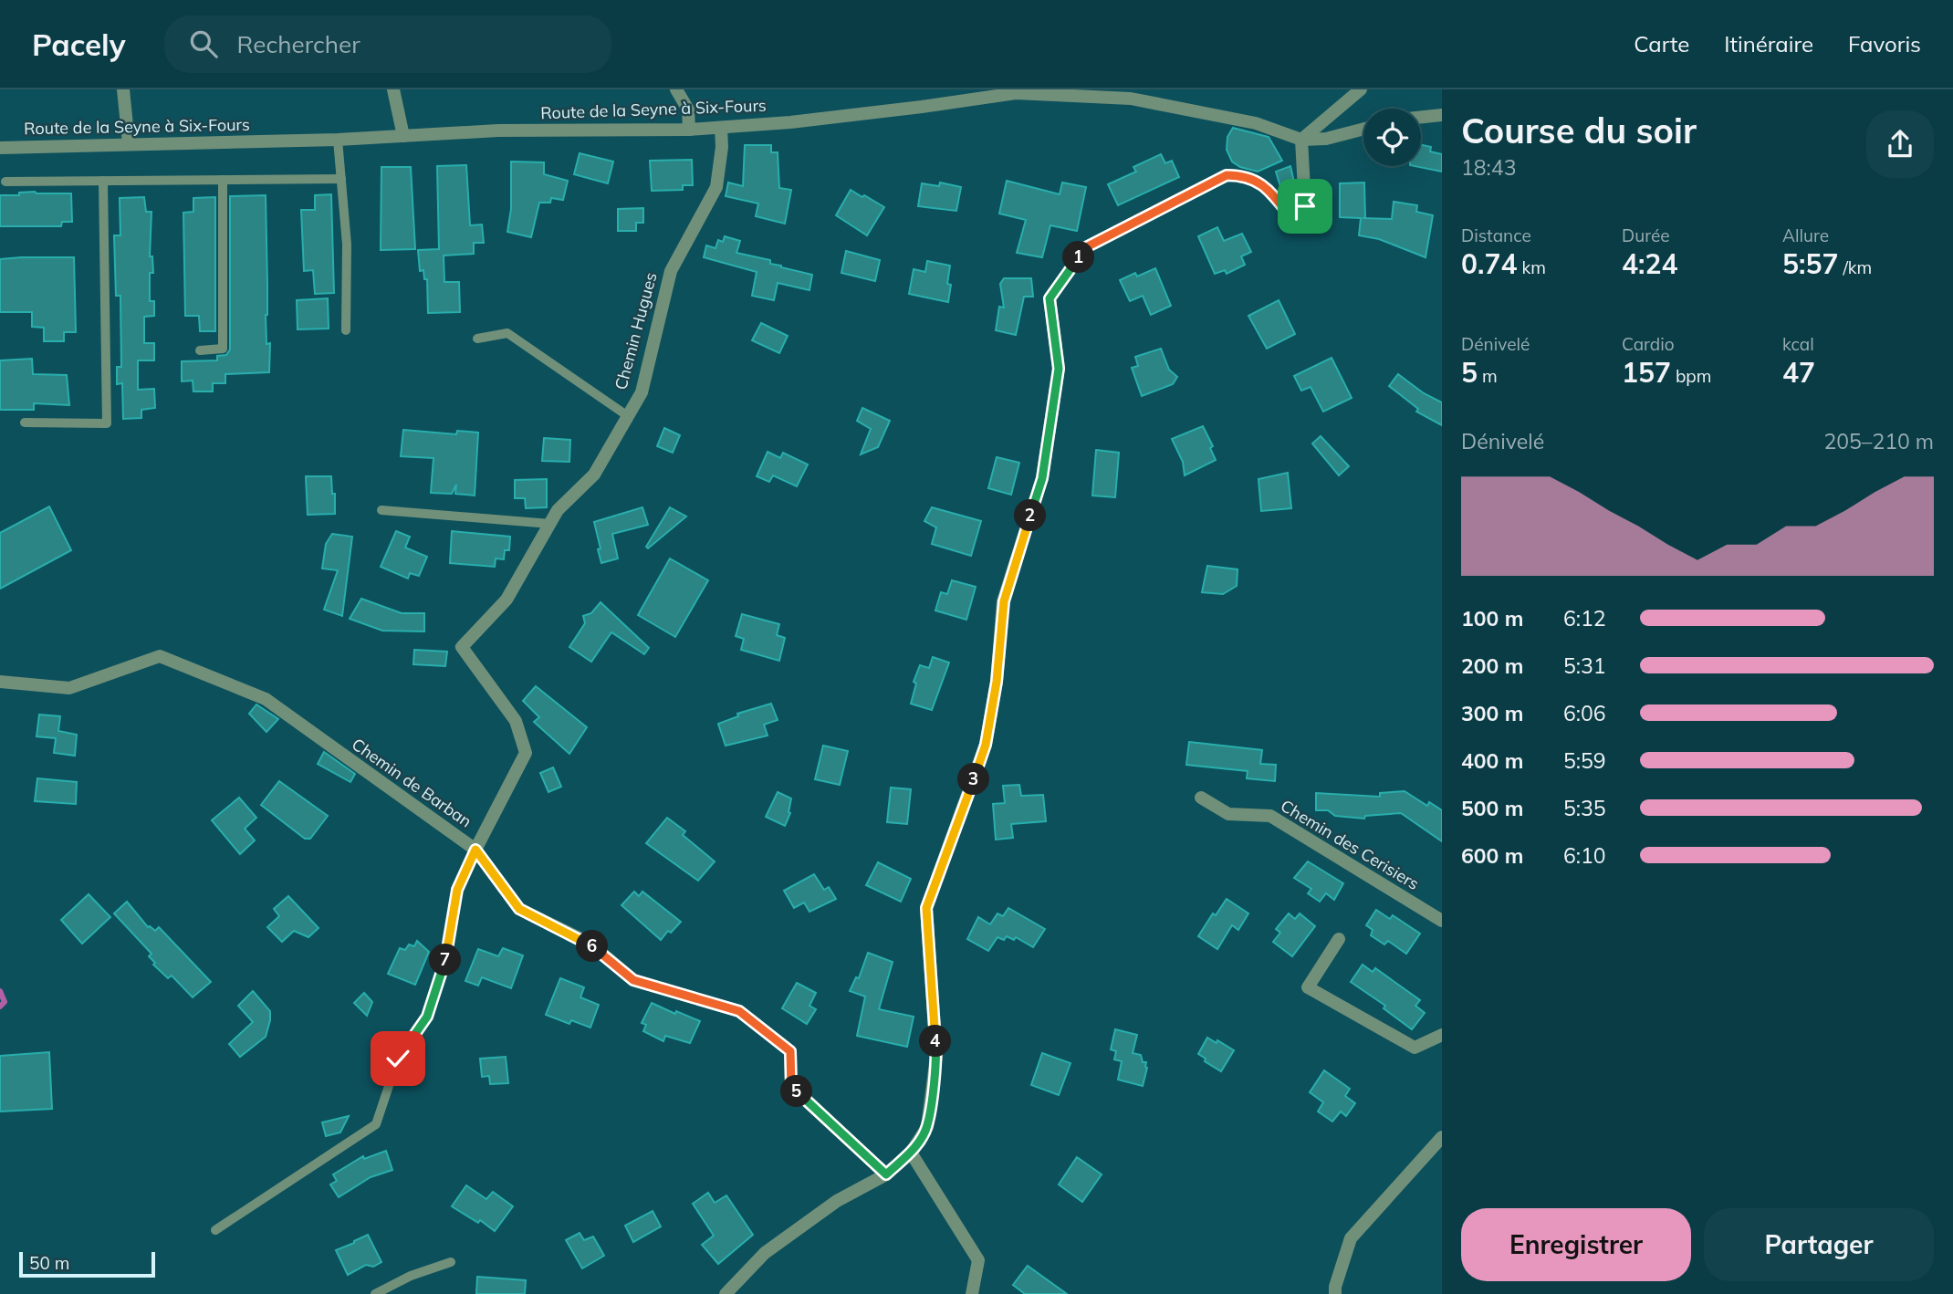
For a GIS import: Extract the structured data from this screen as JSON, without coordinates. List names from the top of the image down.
{
  "streets": {
    "street": [
      "Route de la Seyne à Six-Fours",
      "Chemin Hugues",
      "Chemin de Barban",
      "Chemin des Cerisiers"
    ]
  },
  "crossings": [
    ["Route de la Seyne à Six-Fours", "Chemin Hugues"],
    ["Chemin Hugues", "Chemin de Barban"]
  ],
  "scale_bar": "50 m",
  "page": {
    "header": "Pacely",
    "search": "Rechercher",
    "nav": ["Carte", "Itinéraire", "Favoris"],
    "heading": ["Course du soir", "18:43"],
    "stats": [
      ["Distance", "0.74 km"],
      ["Durée", "4:24"],
      ["Allure", "5:57 /km"],
      ["Dénivelé", "5 m"],
      ["Cardio", "157 bpm"],
      ["kcal", "47"]
    ],
    "pins": [
      "1",
      "2",
      "3",
      "6",
      "7",
      "4",
      "5"
    ],
    "chart": ["Dénivelé", "205–210 m"],
    "list": [
      {
        "name": "100 m",
        "note": "6:12"
      },
      {
        "name": "200 m",
        "note": "5:31"
      },
      {
        "name": "300 m",
        "note": "6:06"
      },
      {
        "name": "400 m",
        "note": "5:59"
      },
      {
        "name": "500 m",
        "note": "5:35"
      },
      {
        "name": "600 m",
        "note": "6:10"
      }
    ],
    "buttons": ["Enregistrer", "Partager"],
    "scale": "50 m"
  }
}
